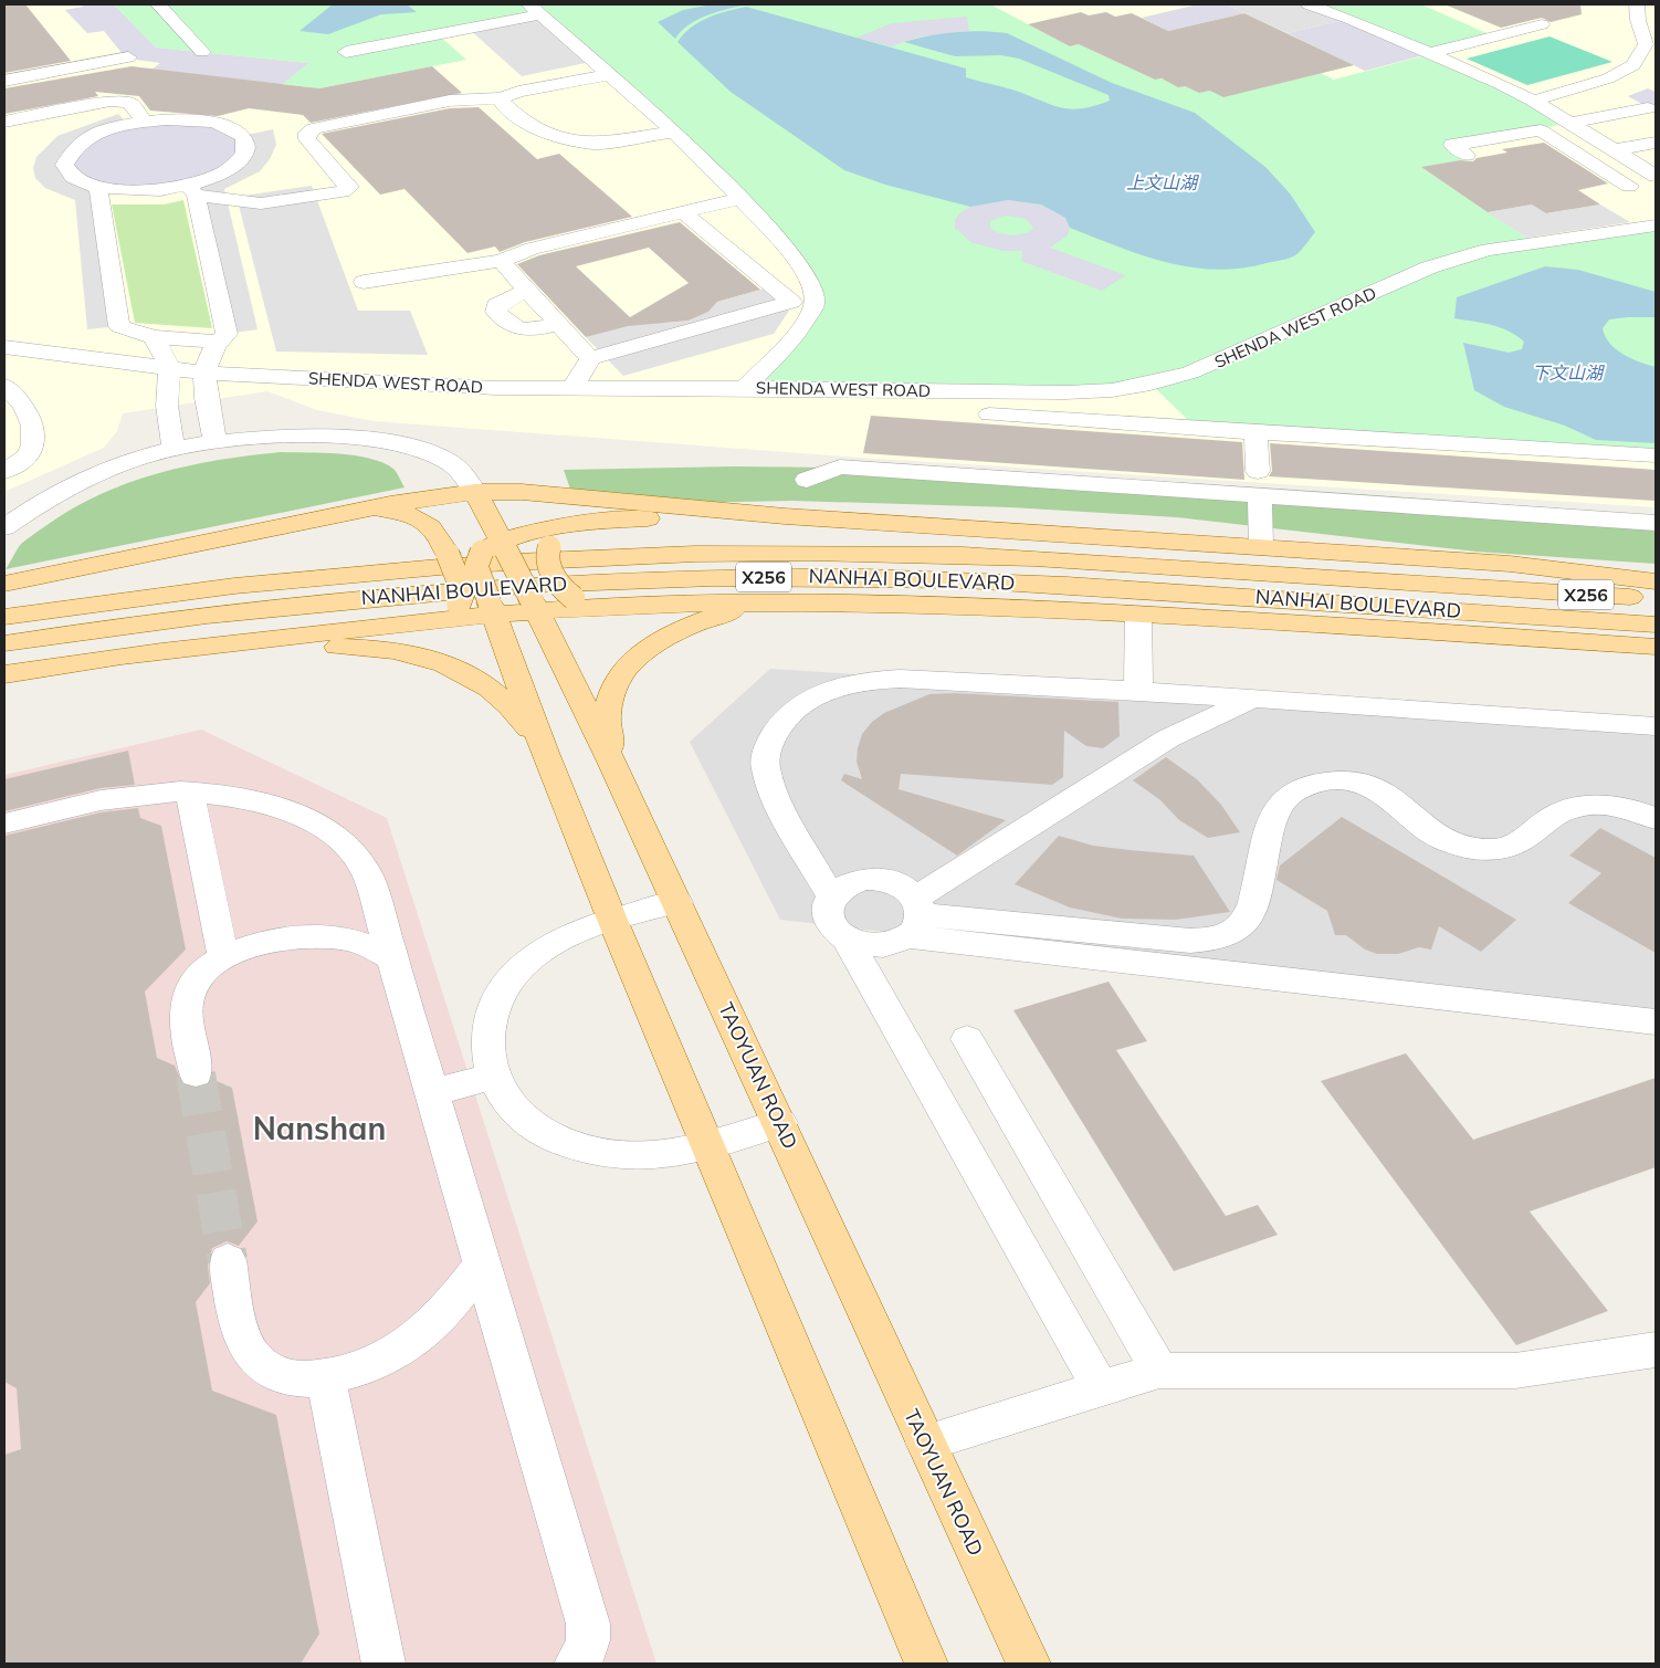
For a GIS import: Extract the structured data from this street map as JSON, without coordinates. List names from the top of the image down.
{
  "streets": {
    "main road": ["X256", "NANHAI BOULEVARD", "TAOYUAN ROAD"],
    "street": ["SHENDA WEST ROAD"]
  },
  "districts": ["Nanshan"],
  "water": ["上文山湖", "下文山湖"]
}
